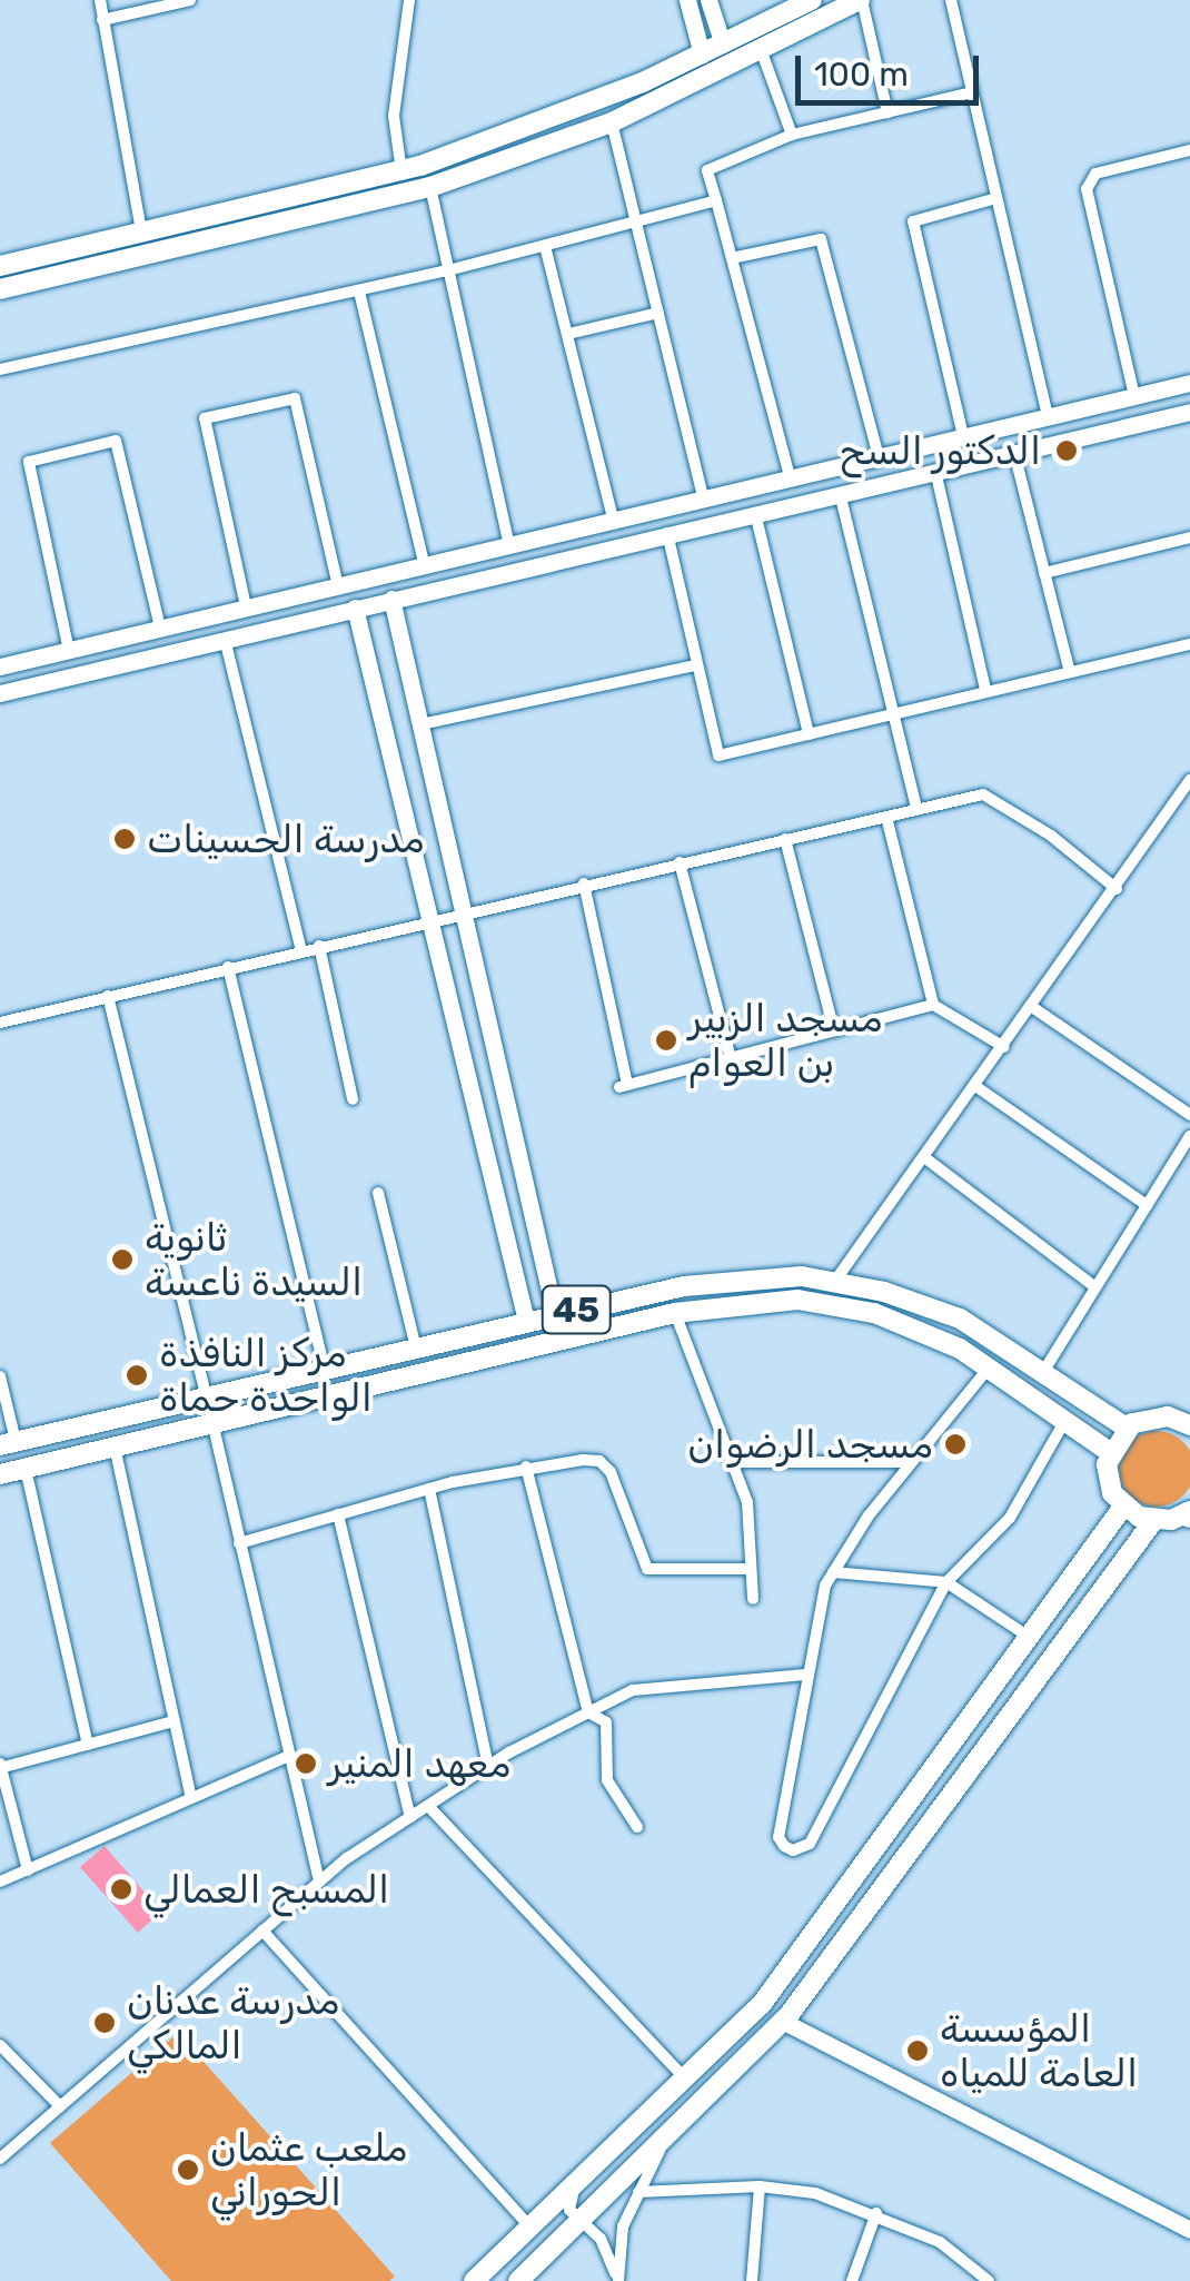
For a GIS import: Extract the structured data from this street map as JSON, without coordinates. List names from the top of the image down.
{
  "streets": {
    "main road": ["45"]
  },
  "places": [
    "الدكتور السح",
    "مدرسة الحسينات",
    "مسجد الزبير بن العوام",
    "ثانوية السيدة ناعسة",
    "مركز النافذة الواحدة حماة",
    "مسجد الرضوان",
    "معهد المنير",
    "المسبح العمالي",
    "مدرسة عدنان المالكي",
    "المؤسسة العامة للمياه",
    "ملعب عثمان الحوراني"
  ],
  "scale_bar": "100 m"
}
